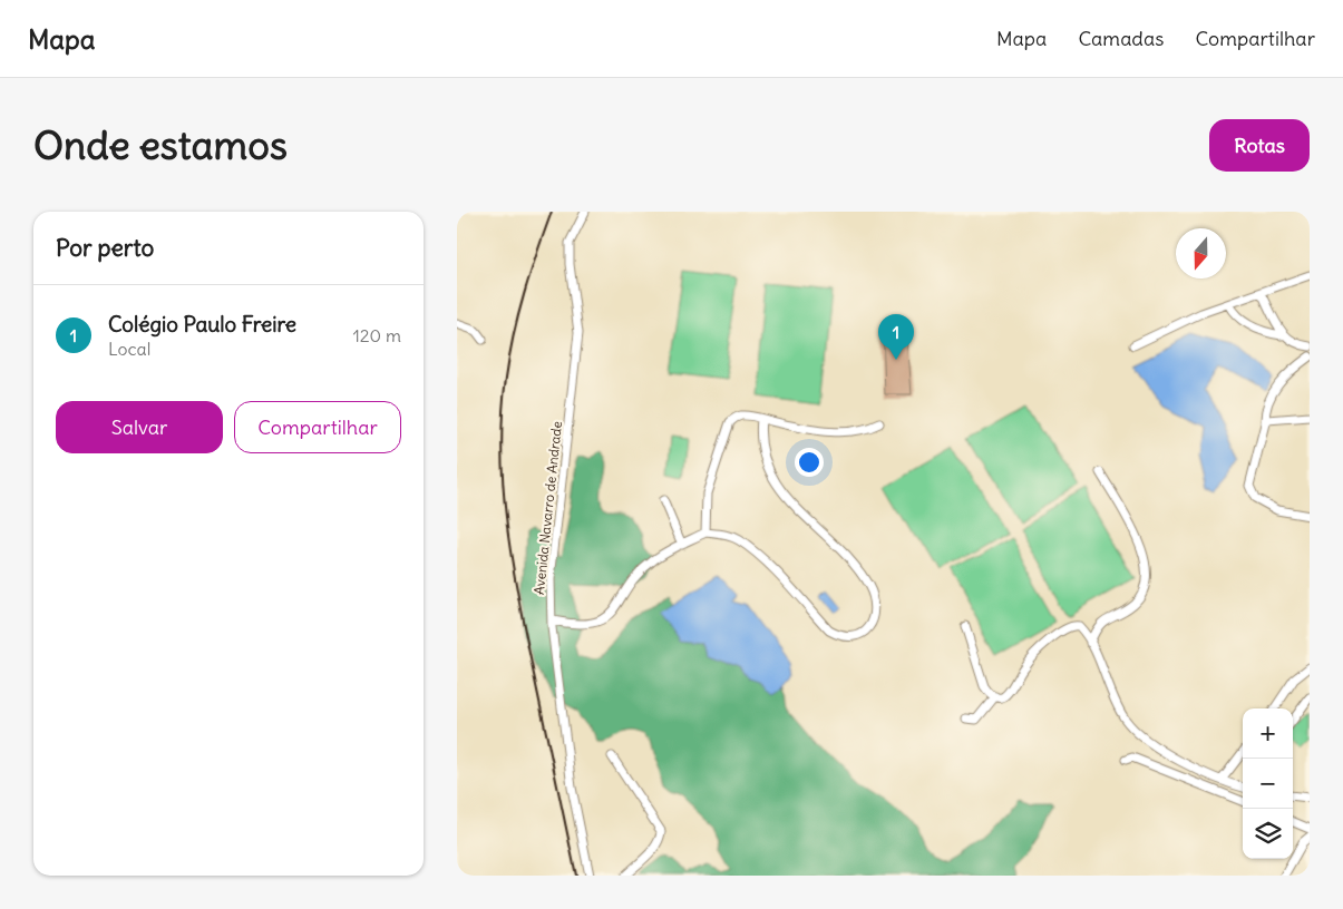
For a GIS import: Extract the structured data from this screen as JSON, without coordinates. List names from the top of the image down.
{
  "streets": {
    "street": ["Avenida Navarro de Andrade"]
  },
  "north": "bottom",
  "page": {
    "header": "Mapa",
    "nav": ["Mapa", "Camadas", "Compartilhar"],
    "buttons": [
      "Rotas",
      ["Salvar", "Compartilhar"]
    ],
    "title": "Onde estamos",
    "heading": "Por perto",
    "list": [
      {
        "mark": "1",
        "name": "Colégio Paulo Freire",
        "note": "Local",
        "value": "120 m"
      }
    ],
    "pins": "1",
    "map_buttons": ["+", "−"]
  }
}
